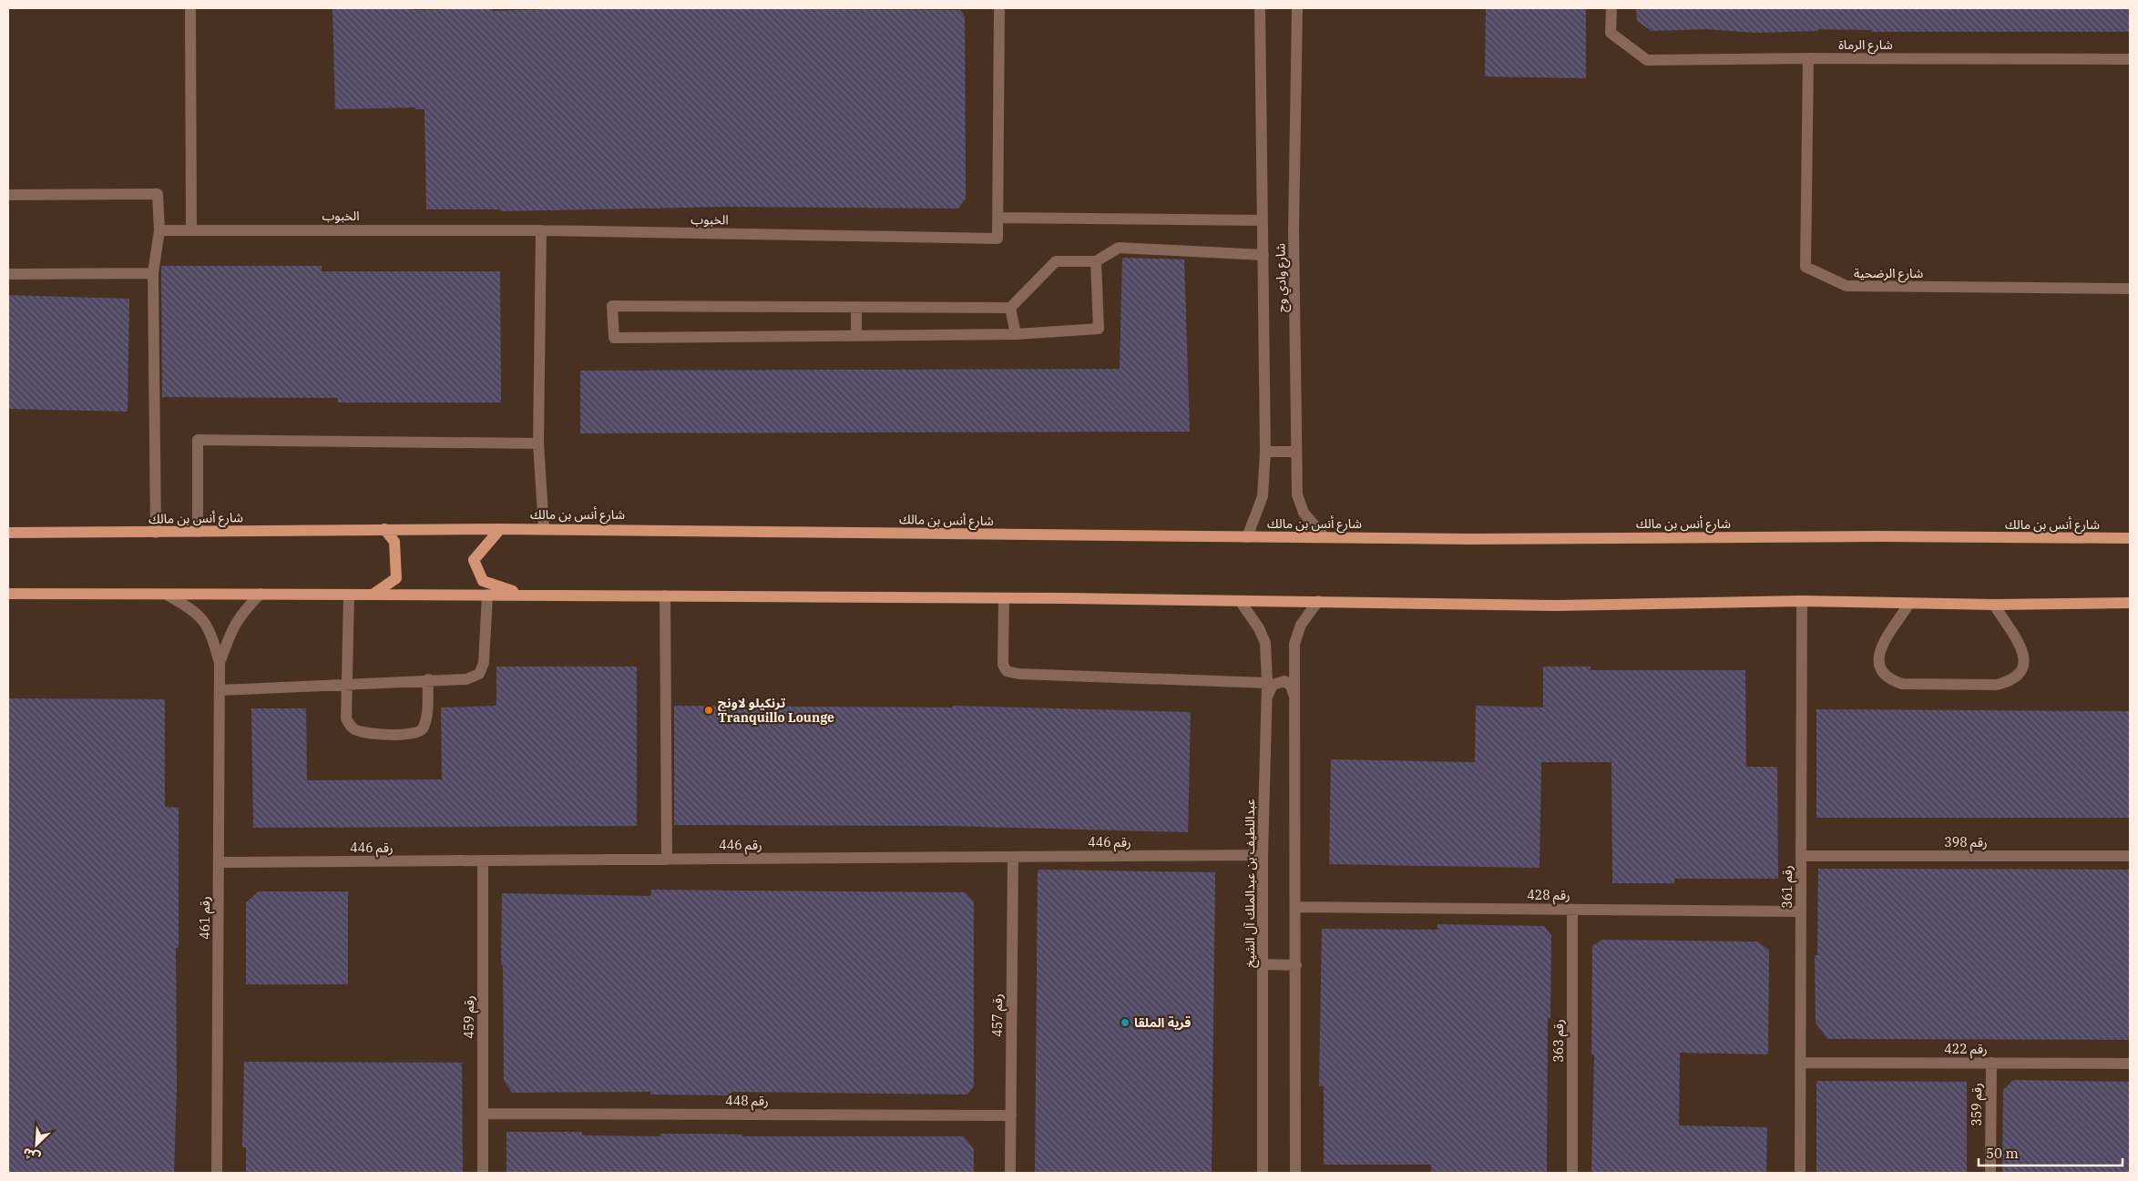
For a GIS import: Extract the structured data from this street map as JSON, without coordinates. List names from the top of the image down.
{
  "streets": {
    "main road": ["شارع أنس بن مالك"],
    "street": [
      "شارع الرماة",
      "الخبوب",
      "شارع الرضحية",
      "شارع وادي وج",
      "رقم 446",
      "رقم 398",
      "عبداللطيف بن عبدالملك آل الشيخ",
      "رقم 361",
      "رقم 428",
      "رقم 461",
      "رقم 457",
      "رقم 459",
      "رقم 363",
      "رقم 422",
      "رقم 448",
      "رقم 359"
    ]
  },
  "crossings": [
    ["شارع الرماة", "شارع الرضحية"],
    ["شارع وادي وج", "شارع أنس بن مالك"],
    ["رقم 446", "عبداللطيف بن عبدالملك آل الشيخ"],
    ["رقم 446", "رقم 461"],
    ["رقم 446", "رقم 457"],
    ["رقم 446", "رقم 459"],
    ["رقم 398", "رقم 361"],
    ["رقم 361", "رقم 428"],
    ["رقم 361", "رقم 422"],
    ["رقم 428", "رقم 363"],
    ["رقم 457", "رقم 448"],
    ["رقم 459", "رقم 448"],
    ["رقم 422", "رقم 359"]
  ],
  "places": ["ترنكيلو لاونج Tranquillo Lounge", "قرية الملقا"],
  "scale_bar": "50 m",
  "north": "bottom left"
}
